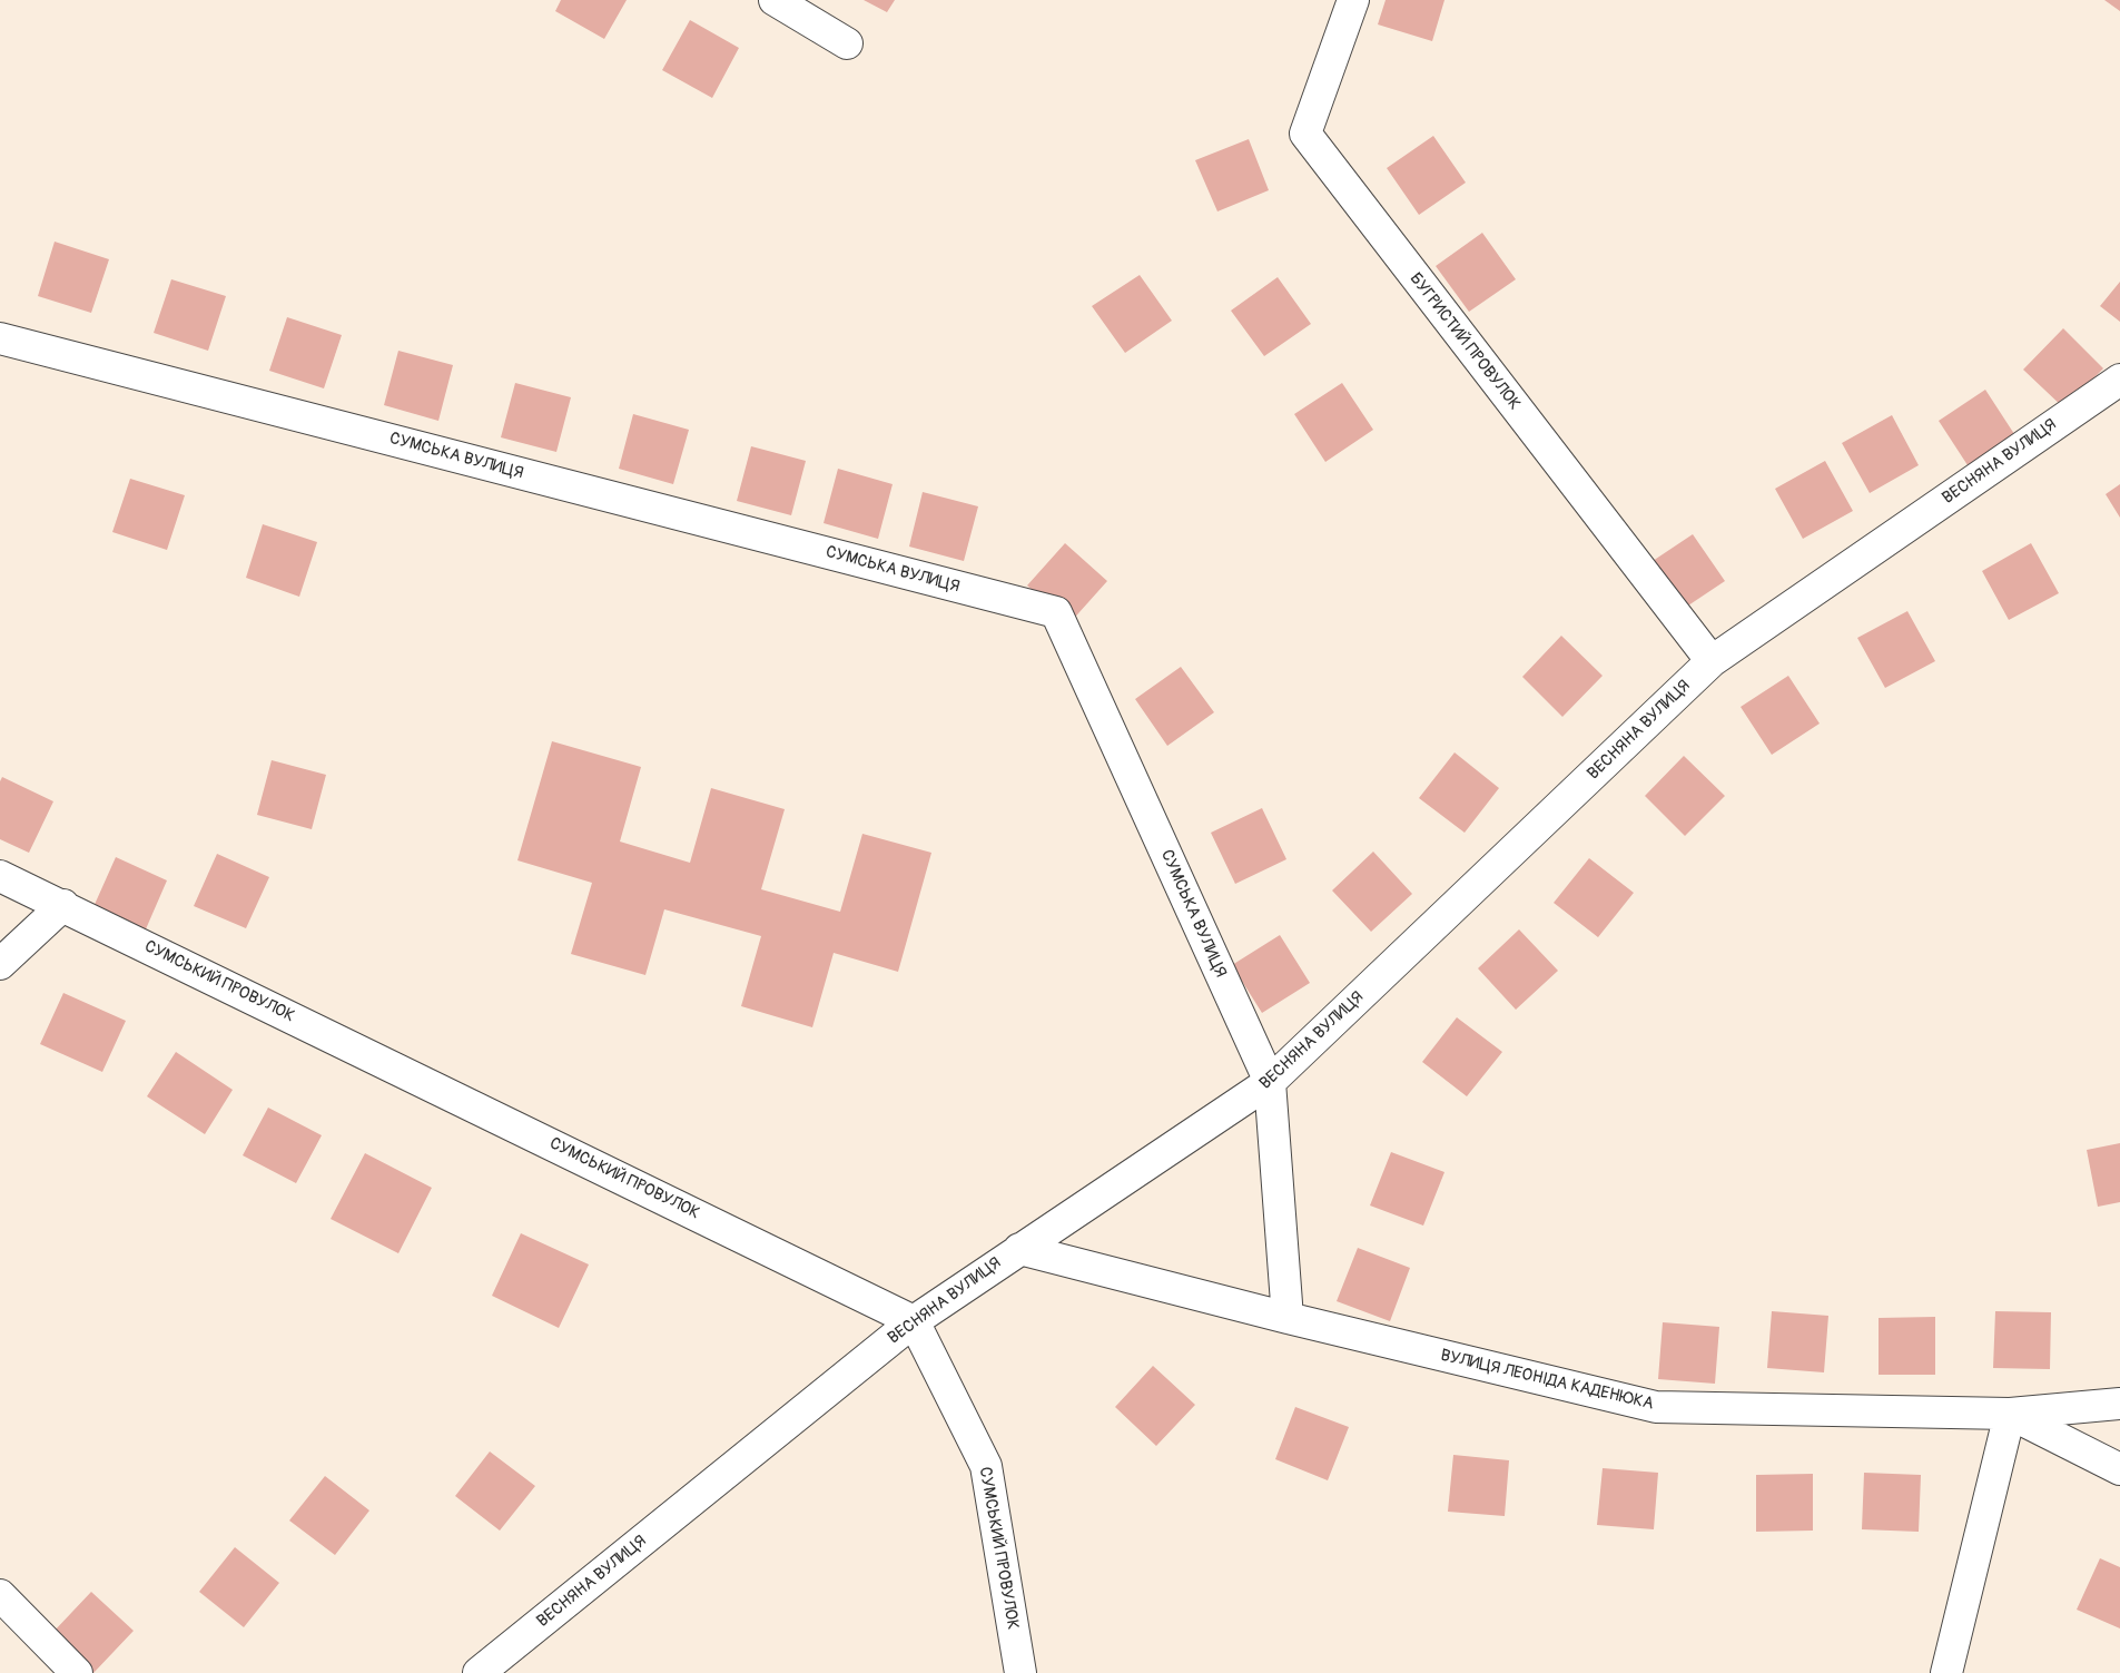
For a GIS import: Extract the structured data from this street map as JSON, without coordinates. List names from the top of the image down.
{
  "streets": {
    "street": [
      "БУГРИСТИЙ ПРОВУЛОК",
      "СУМСЬКА ВУЛИЦЯ",
      "ВЕСНЯНА ВУЛИЦЯ",
      "СУМСЬКИЙ ПРОВУЛОК",
      "ВУЛИЦЯ ЛЕОНІДА КАДЕНЮКА"
    ]
  },
  "crossings": [
    ["БУГРИСТИЙ ПРОВУЛОК", "ВЕСНЯНА ВУЛИЦЯ"],
    ["СУМСЬКА ВУЛИЦЯ", "ВЕСНЯНА ВУЛИЦЯ"],
    ["СУМСЬКА ВУЛИЦЯ", "ВУЛИЦЯ ЛЕОНІДА КАДЕНЮКА"],
    ["ВЕСНЯНА ВУЛИЦЯ", "СУМСЬКИЙ ПРОВУЛОК"],
    ["ВЕСНЯНА ВУЛИЦЯ", "ВУЛИЦЯ ЛЕОНІДА КАДЕНЮКА"]
  ]
}
